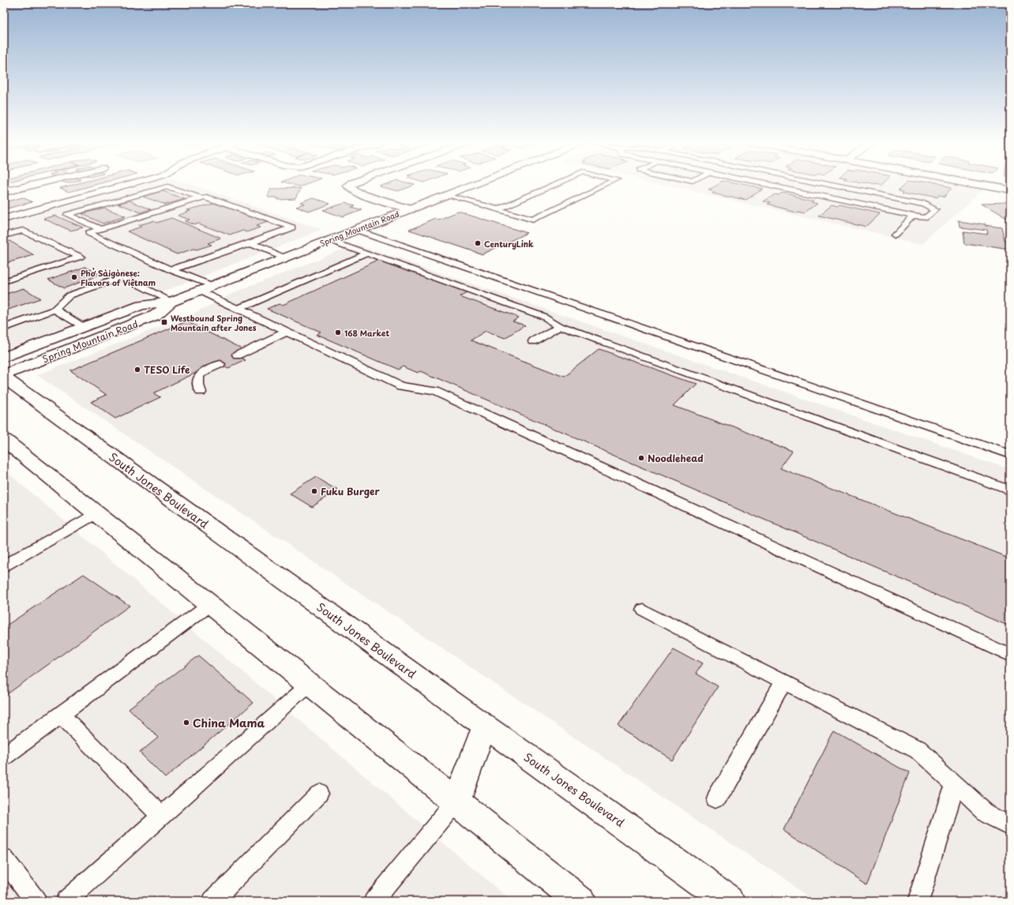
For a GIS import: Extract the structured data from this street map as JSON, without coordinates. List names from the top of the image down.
{
  "streets": {
    "main road": ["Spring Mountain Road", "South Jones Boulevard"]
  },
  "places": {
    "other": [
      "CenturyLink",
      "Phở Sàigònese: Flavors of Việtnam",
      "168 Market",
      "TESO Life",
      "Noodlehead",
      "Fuku Burger",
      "China Mama"
    ],
    "transit": ["Westbound Spring Mountain after Jones"]
  }
}
